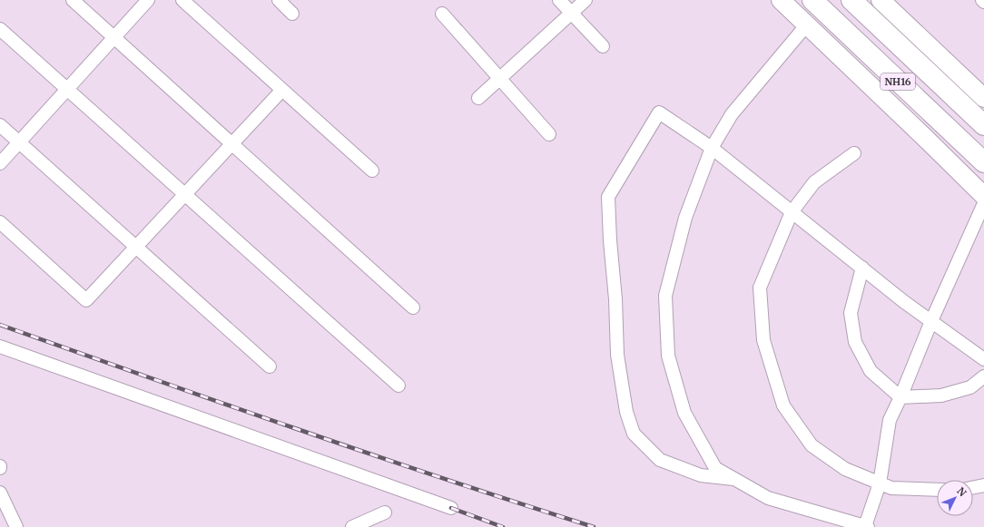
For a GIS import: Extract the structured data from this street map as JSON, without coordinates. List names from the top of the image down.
{
  "streets": {
    "highway": ["NH16"]
  },
  "north": "top right"
}
